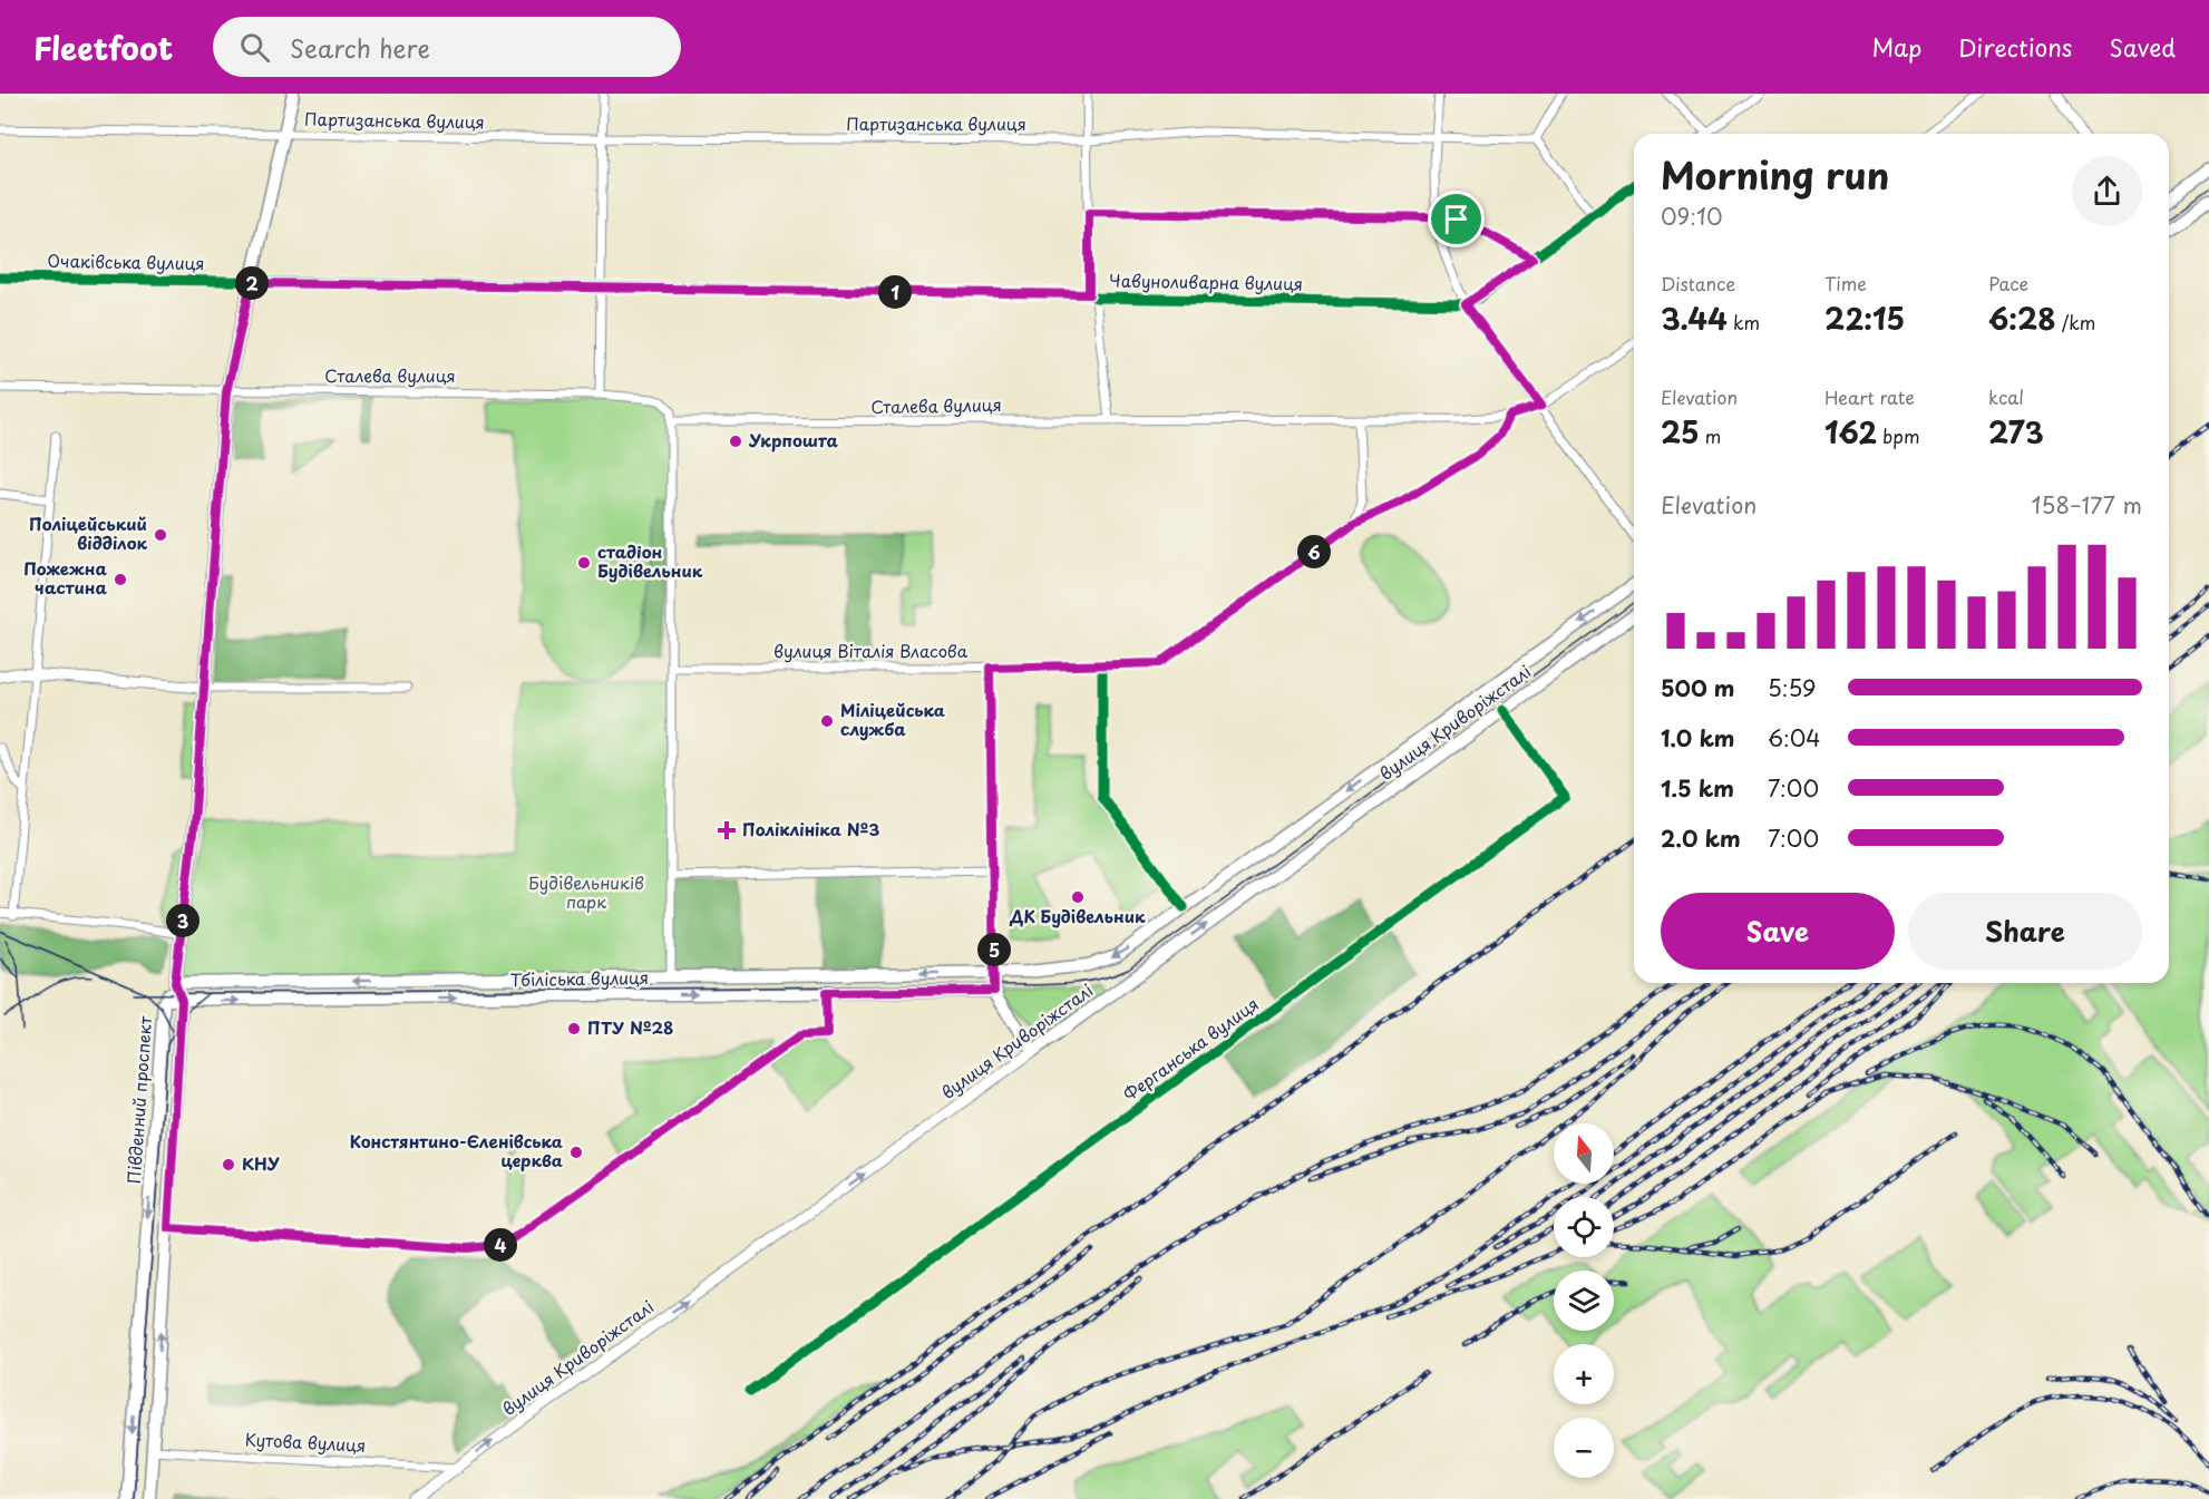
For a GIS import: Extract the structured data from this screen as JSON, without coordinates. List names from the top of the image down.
{
  "streets": {
    "main road": ["вулиця Криворіжсталі", "Тбіліська вулиця", "Південний проспект"],
    "street": [
      "Партизанська вулиця",
      "Очаківська вулиця",
      "Чавуноливарна вулиця",
      "Сталева вулиця",
      "вулиця Віталія Власова",
      "Ферганська вулиця",
      "Кутова вулиця"
    ]
  },
  "crossings": [
    ["Очаківська вулиця", "Чавуноливарна вулиця"],
    ["Сталева вулиця", "вулиця Віталія Власова"],
    ["вулиця Криворіжсталі", "Тбіліська вулиця"],
    ["вулиця Криворіжсталі", "Ферганська вулиця"],
    ["вулиця Криворіжсталі", "Кутова вулиця"],
    ["Тбіліська вулиця", "Південний проспект"],
    ["Південний проспект", "Кутова вулиця"]
  ],
  "parks": ["Будівельників парк"],
  "places": {
    "other": [
      "Укрпошта",
      "Поліцейський відділок",
      "стадіон Будівельник",
      "Пожежна частина",
      "Міліцейська служба",
      "ДК Будівельник",
      "ПТУ №28",
      "Констянтино-Єленівська церква",
      "КНУ"
    ],
    "health": ["Поліклініка №3"]
  },
  "north": "top",
  "page": {
    "header": "Fleetfoot",
    "search": "Search here",
    "nav": ["Map", "Directions", "Saved"],
    "heading": ["Morning run", "09:10"],
    "stats": [
      ["Distance", "3.44 km"],
      ["Time", "22:15"],
      ["Pace", "6:28 /km"],
      ["Elevation", "25 m"],
      ["Heart rate", "162 bpm"],
      ["kcal", "273"]
    ],
    "pins": [
      "2",
      "1",
      "6",
      "3",
      "5",
      "4"
    ],
    "chart": ["Elevation", "158–177 m"],
    "list": [
      {
        "name": "500 m",
        "note": "5:59"
      },
      {
        "name": "1.0 km",
        "note": "6:04"
      },
      {
        "name": "1.5 km",
        "note": "7:00"
      },
      {
        "name": "2.0 km",
        "note": "7:00"
      }
    ],
    "buttons": ["Save", "Share"],
    "map_buttons": ["+", "−"]
  }
}
